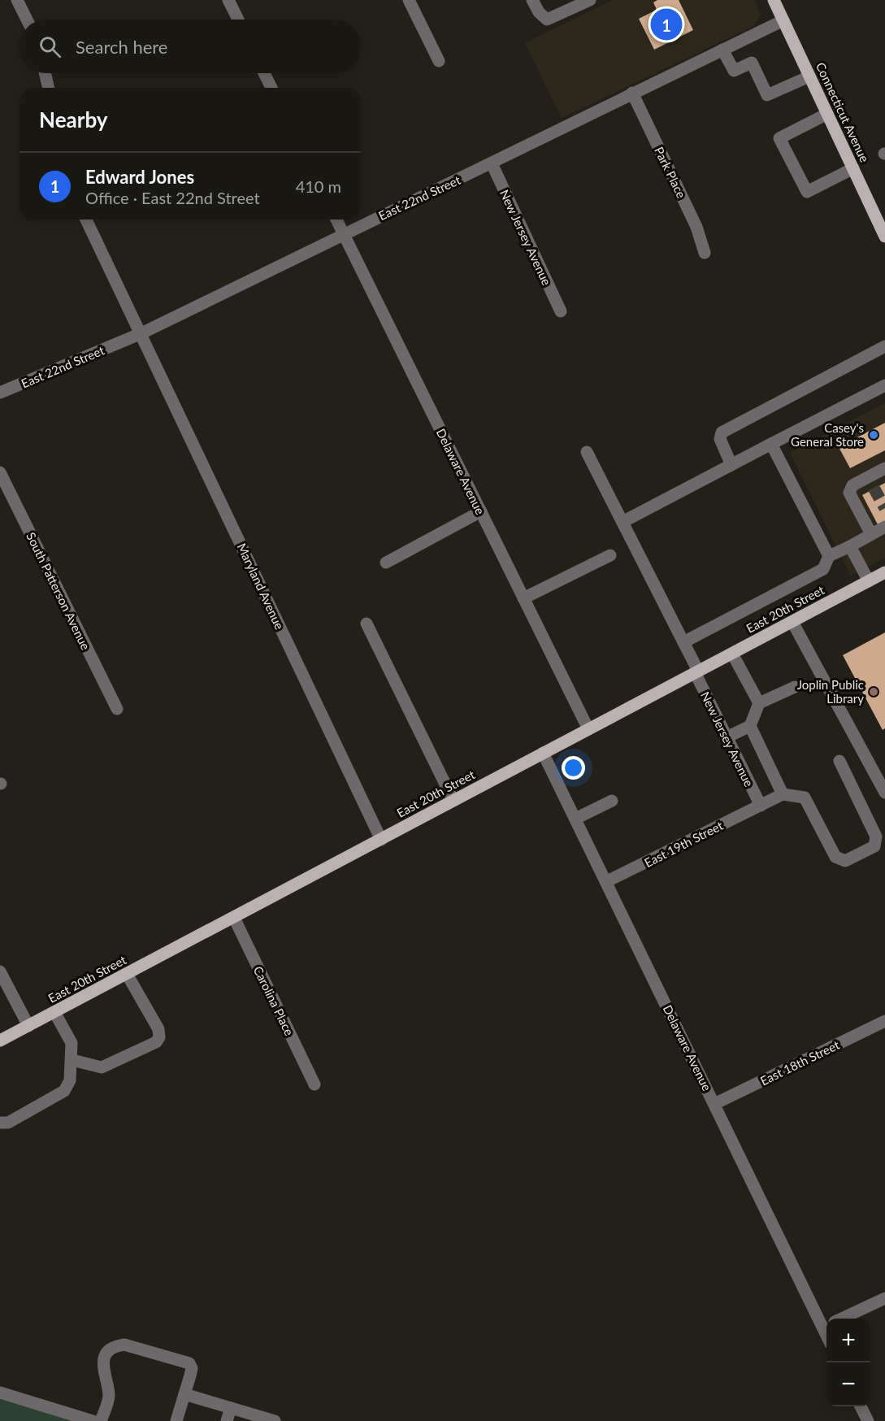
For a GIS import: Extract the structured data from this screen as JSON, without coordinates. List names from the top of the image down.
{
  "streets": {
    "main road": ["Connecticut Avenue", "East 20th Street"],
    "street": [
      "Park Place",
      "East 22nd Street",
      "New Jersey Avenue",
      "Delaware Avenue",
      "Maryland Avenue",
      "South Patterson Avenue",
      "East 19th Street",
      "Carolina Place",
      "East 18th Street"
    ]
  },
  "crossings": [
    ["Connecticut Avenue", "East 22nd Street"],
    ["Park Place", "East 22nd Street"],
    ["East 22nd Street", "New Jersey Avenue"],
    ["East 22nd Street", "Delaware Avenue"],
    ["East 22nd Street", "Maryland Avenue"],
    ["New Jersey Avenue", "East 20th Street"],
    ["New Jersey Avenue", "East 19th Street"],
    ["Delaware Avenue", "East 20th Street"],
    ["Delaware Avenue", "East 19th Street"],
    ["Delaware Avenue", "East 18th Street"],
    ["Maryland Avenue", "East 20th Street"],
    ["East 20th Street", "Carolina Place"]
  ],
  "places": ["Casey's General Store", "Joplin Public Library"],
  "page": {
    "pins": "1",
    "search": "Search here",
    "heading": "Nearby",
    "list": [
      {
        "mark": "1",
        "name": "Edward Jones",
        "note": "Office · East 22nd Street",
        "value": "410 m"
      }
    ],
    "map_buttons": ["+", "−"]
  }
}
